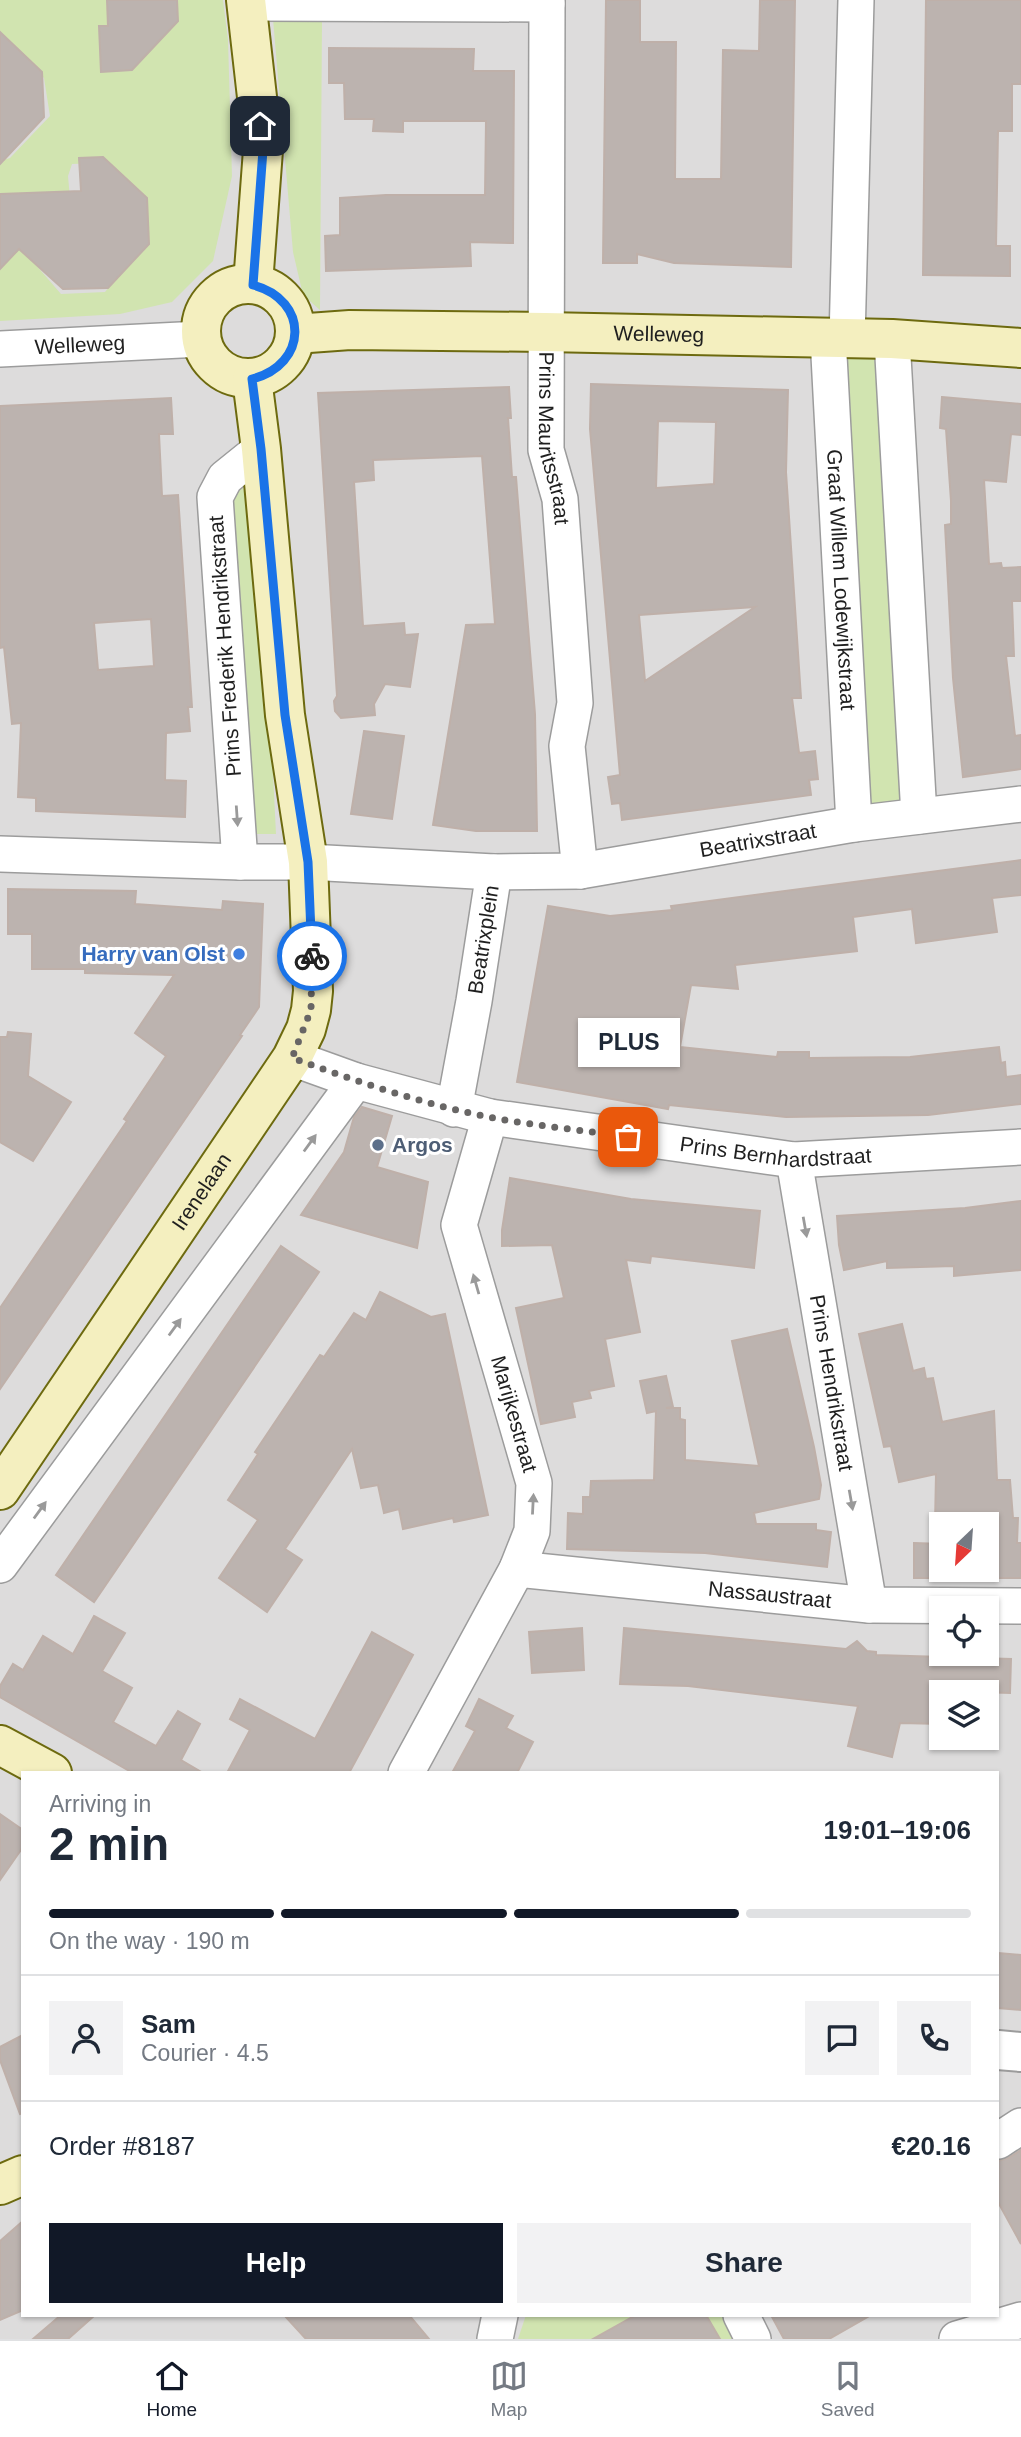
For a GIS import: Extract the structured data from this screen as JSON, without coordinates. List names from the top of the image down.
{
  "streets": {
    "main road": ["Welleweg", "Irenelaan"],
    "street": [
      "Prins Mauritsstraat",
      "Graaf Willem Lodewijkstraat",
      "Prins Frederik Hendrikstraat",
      "Beatrixstraat",
      "Beatrixplein",
      "Prins Bernhardstraat",
      "Prins Hendrikstraat",
      "Marijkestraat",
      "Nassaustraat"
    ]
  },
  "crossings": [
    ["Welleweg", "Prins Mauritsstraat"],
    ["Welleweg", "Graaf Willem Lodewijkstraat"],
    ["Prins Mauritsstraat", "Beatrixstraat"],
    ["Graaf Willem Lodewijkstraat", "Beatrixstraat"],
    ["Prins Frederik Hendrikstraat", "Beatrixplein"],
    ["Beatrixstraat", "Beatrixplein"],
    ["Beatrixplein", "Irenelaan"],
    ["Prins Bernhardstraat", "Prins Hendrikstraat"],
    ["Prins Bernhardstraat", "Marijkestraat"],
    ["Prins Hendrikstraat", "Nassaustraat"],
    ["Marijkestraat", "Nassaustraat"]
  ],
  "one_way": ["Prins Frederik Hendrikstraat", "Prins Hendrikstraat", "Marijkestraat"],
  "places": ["Harry van Olst", "PLUS", "Argos"],
  "north": "bottom left",
  "page": {
    "bubble": "PLUS",
    "heading": ["2 min", "Arriving in", "19:01–19:06"],
    "panel": [
      "Sam",
      "Courier · 4.5",
      "Order #8187",
      "€20.16"
    ],
    "bar": "On the way · 190 m",
    "buttons": ["Help", "Share"],
    "tabs": ["Home", "Map", "Saved"]
  }
}
